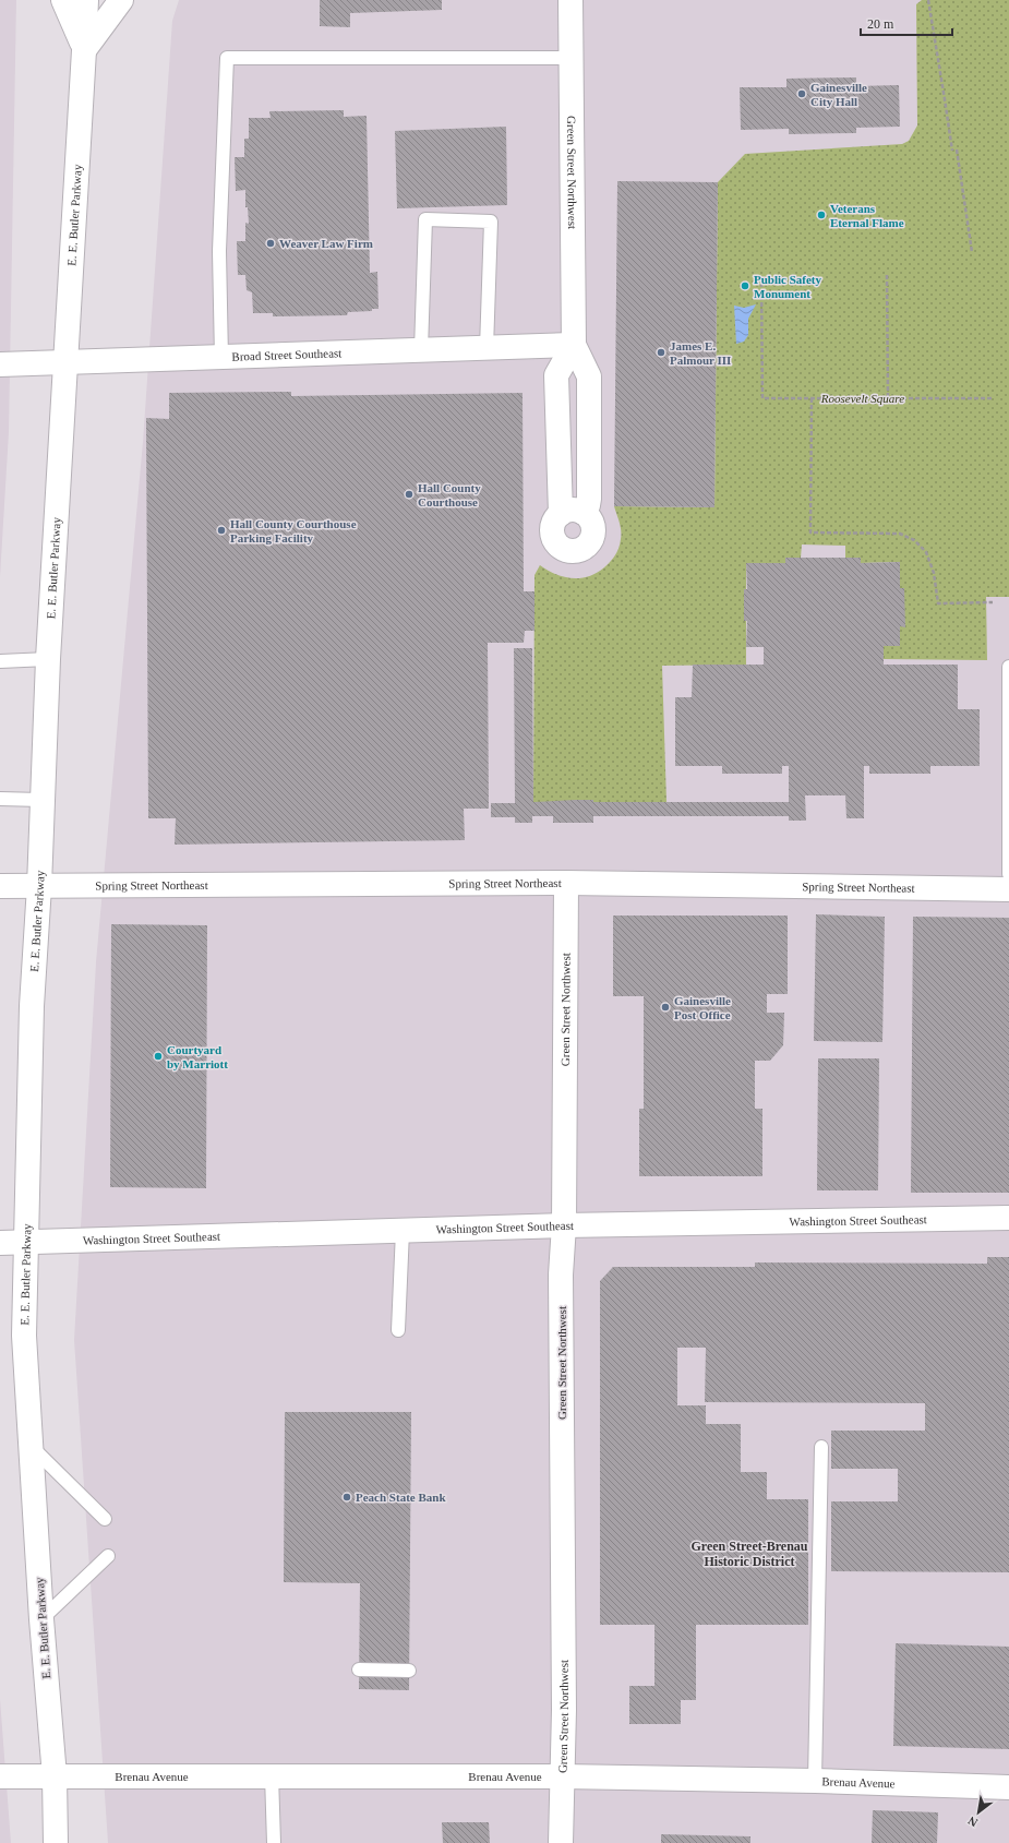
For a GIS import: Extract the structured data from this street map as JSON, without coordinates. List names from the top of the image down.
{
  "streets": {
    "main road": [
      "Green Street Northwest",
      "E. E. Butler Parkway",
      "Broad Street Southeast",
      "Spring Street Northeast",
      "Washington Street Southeast",
      "Brenau Avenue"
    ]
  },
  "crossings": [
    ["Green Street Northwest", "Broad Street Southeast"],
    ["Green Street Northwest", "Spring Street Northeast"],
    ["Green Street Northwest", "Washington Street Southeast"],
    ["Green Street Northwest", "Brenau Avenue"],
    ["E. E. Butler Parkway", "Broad Street Southeast"],
    ["E. E. Butler Parkway", "Spring Street Northeast"],
    ["E. E. Butler Parkway", "Washington Street Southeast"],
    ["E. E. Butler Parkway", "Brenau Avenue"]
  ],
  "districts": ["Green Street-Brenau Historic District"],
  "parks": ["Roosevelt Square"],
  "places": [
    "Gainesville City Hall",
    "Veterans Eternal Flame",
    "Weaver Law Firm",
    "Public Safety Monument",
    "James E. Palmour III",
    "Hall County Courthouse",
    "Hall County Courthouse Parking Facility",
    "Gainesville Post Office",
    "Courtyard by Marriott",
    "Peach State Bank"
  ],
  "scale_bar": "20 m",
  "north": "bottom left"
}
